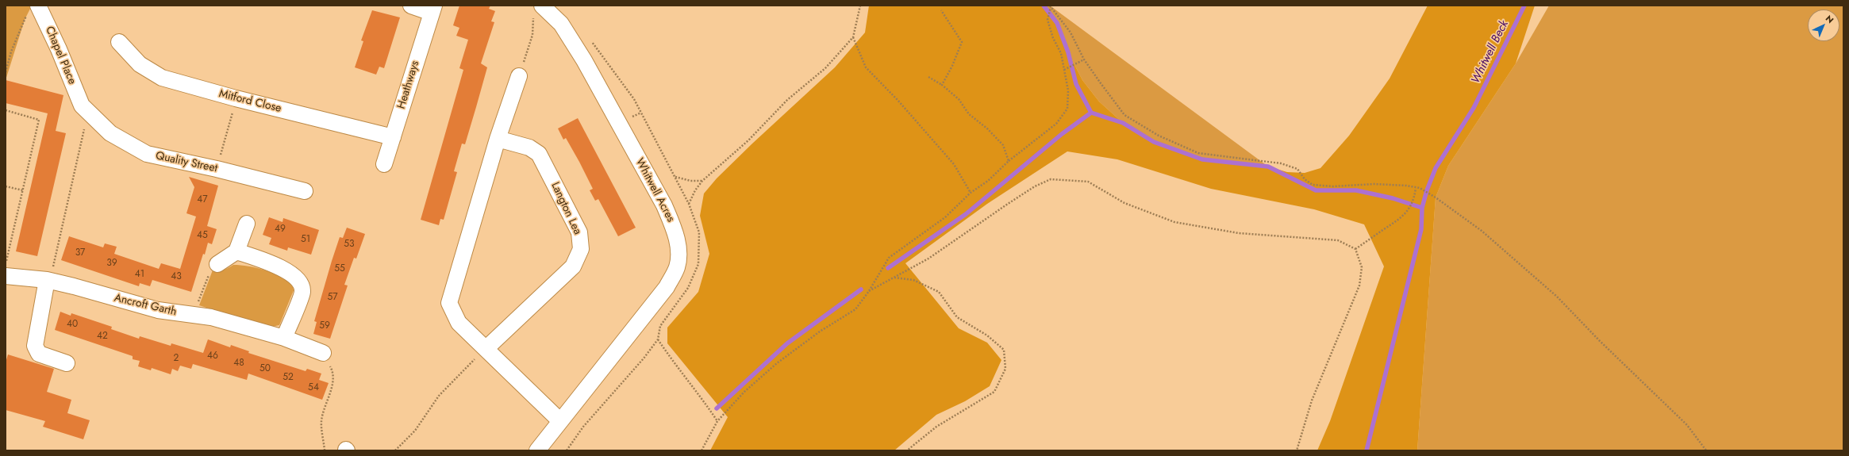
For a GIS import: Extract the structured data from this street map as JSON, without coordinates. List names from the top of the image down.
{
  "streets": {
    "street": [
      "Chapel Place",
      "Heathways",
      "Mitford Close",
      "Quality Street",
      "Whitwell Acres",
      "Langton Lea",
      "Ancroft Garth"
    ]
  },
  "crossings": [
    ["Chapel Place", "Quality Street"],
    ["Heathways", "Mitford Close"]
  ],
  "water": ["Whitwell Beck"],
  "house_numbers": [
    "47",
    "49",
    "45",
    "51",
    "53",
    "37",
    "39",
    "55",
    "41",
    "43",
    "57",
    "40",
    "59",
    "42",
    "46",
    "2",
    "48",
    "50",
    "52",
    "54"
  ],
  "north": "top right"
}
